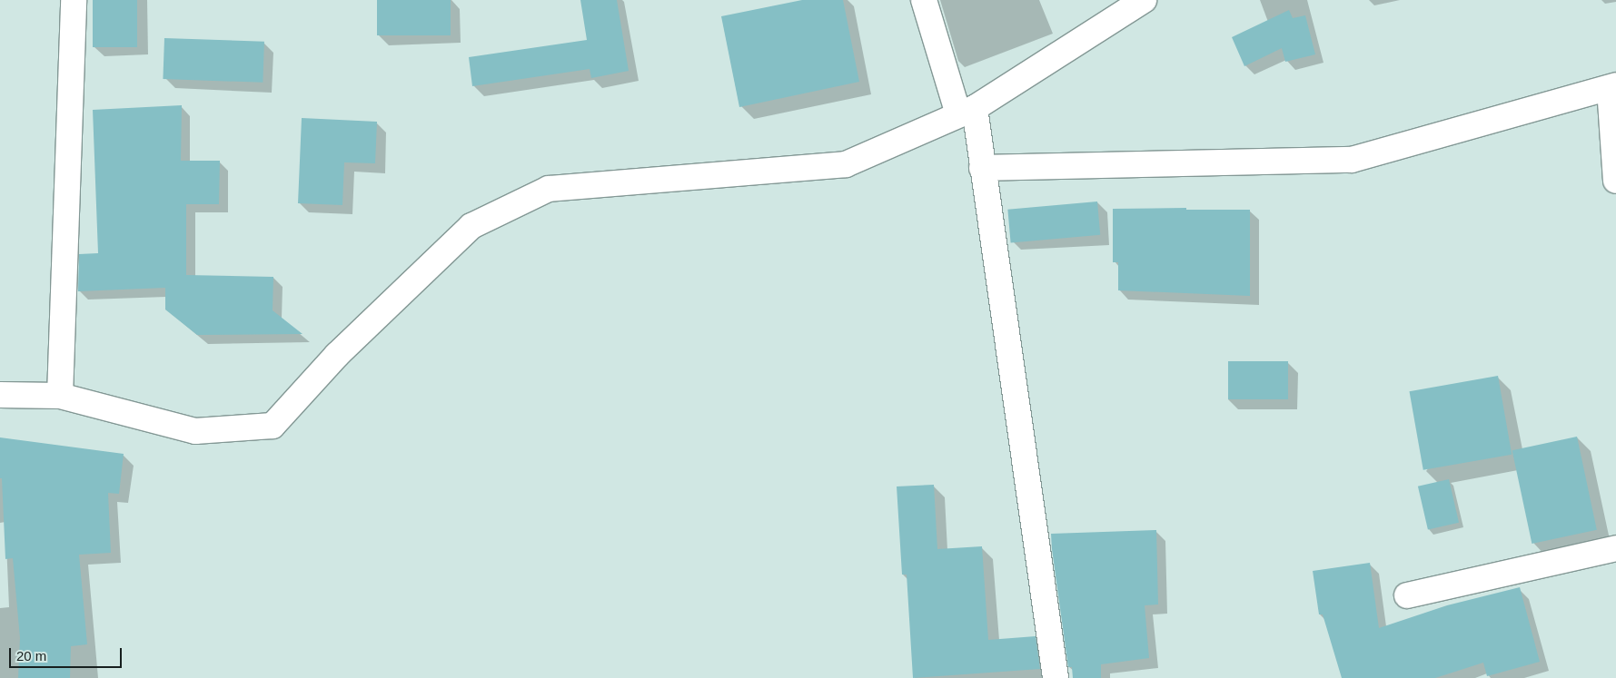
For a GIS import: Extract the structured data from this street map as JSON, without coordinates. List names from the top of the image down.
{
  "scale_bar": "20 m"
}
